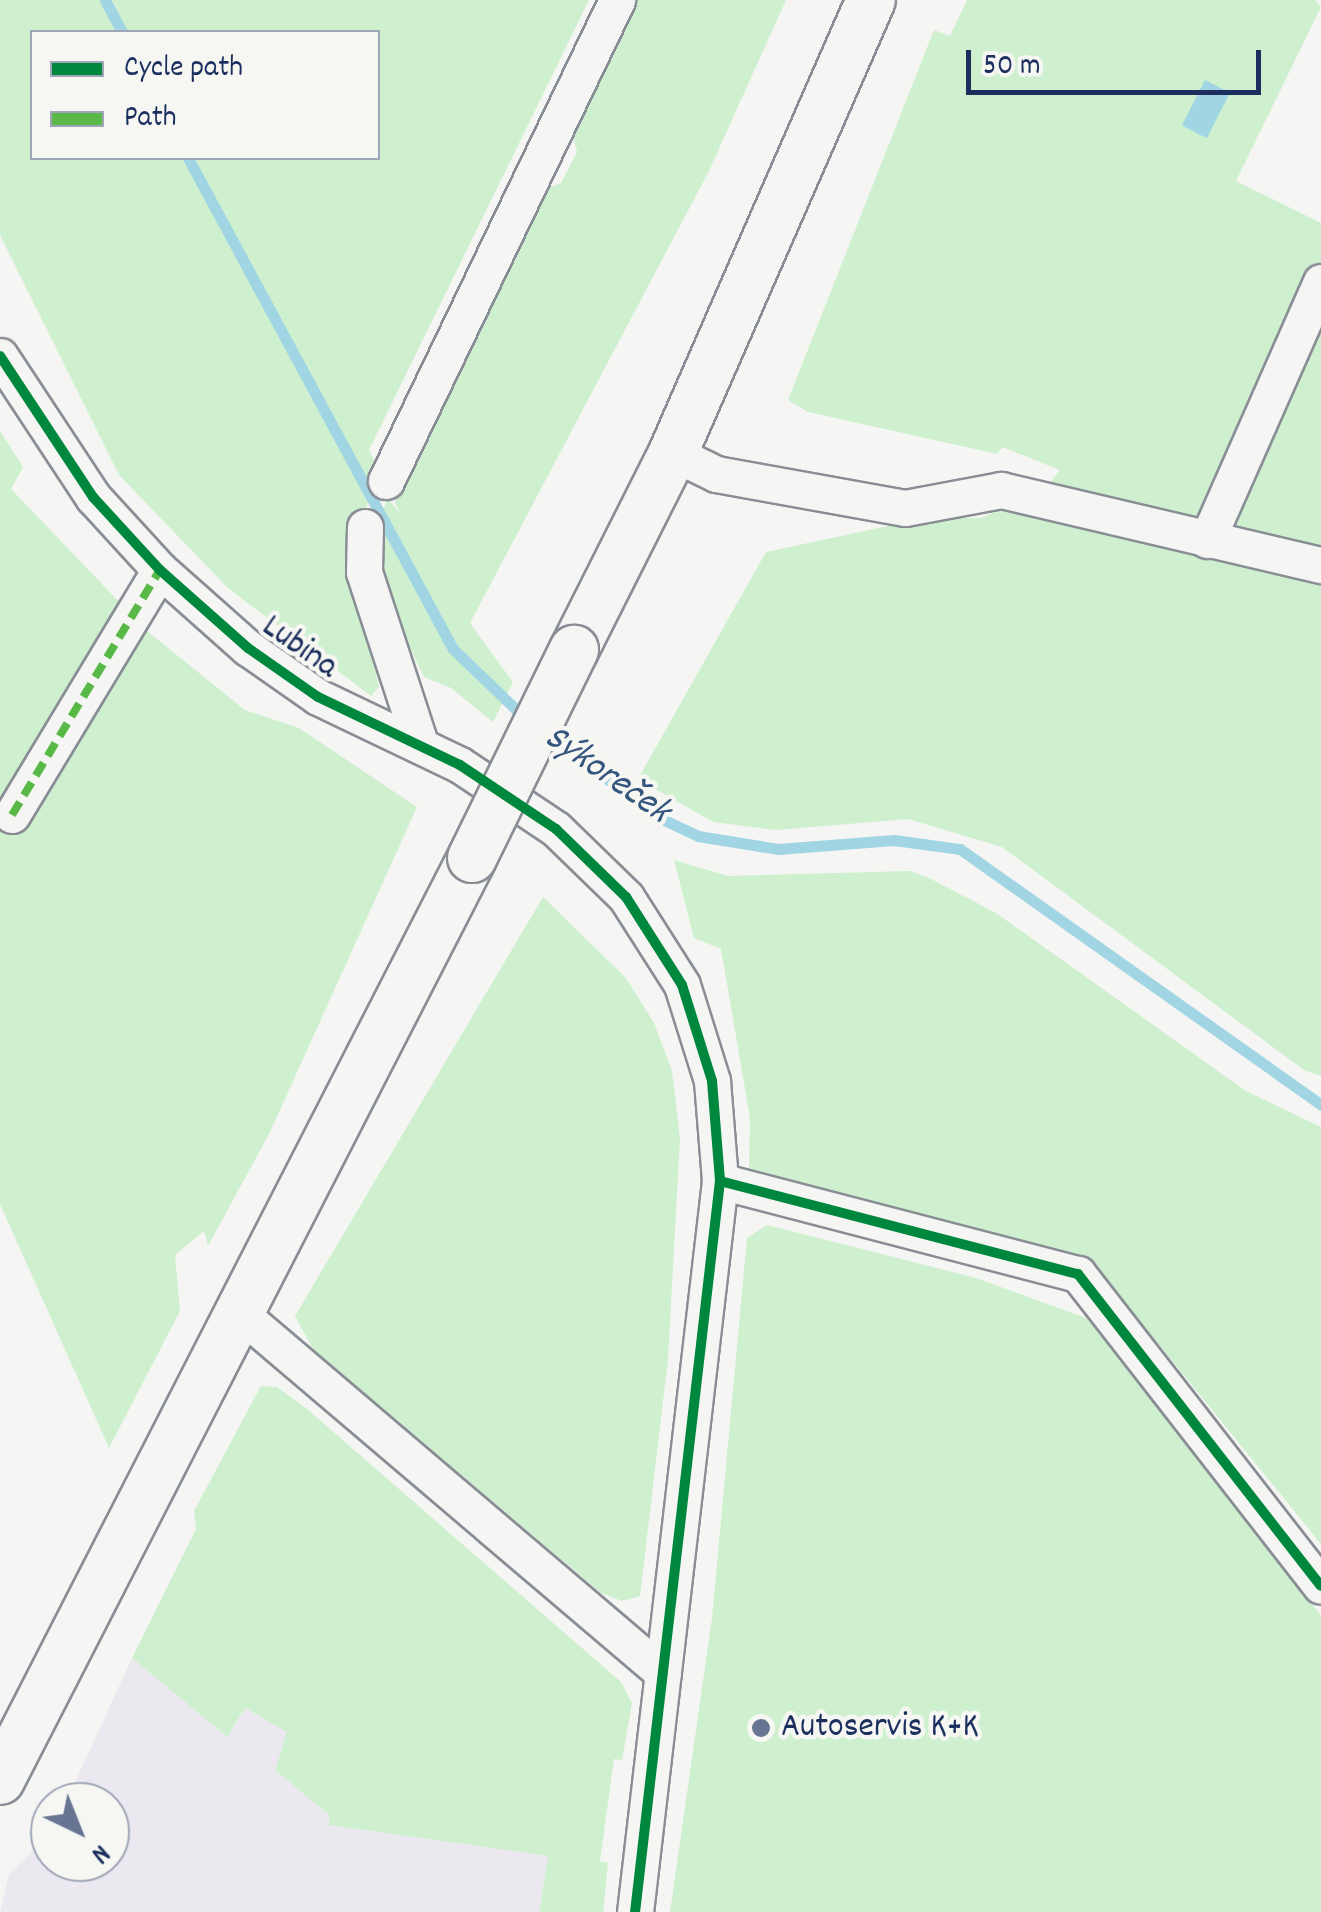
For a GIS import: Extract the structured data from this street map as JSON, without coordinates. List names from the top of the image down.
{
  "streets": {
    "street": ["Lubina"]
  },
  "water": ["Sýkoreček"],
  "places": ["Autoservis K+K"],
  "legend": ["Cycle path", "Path"],
  "scale_bar": "50 m",
  "north": "bottom right"
}
